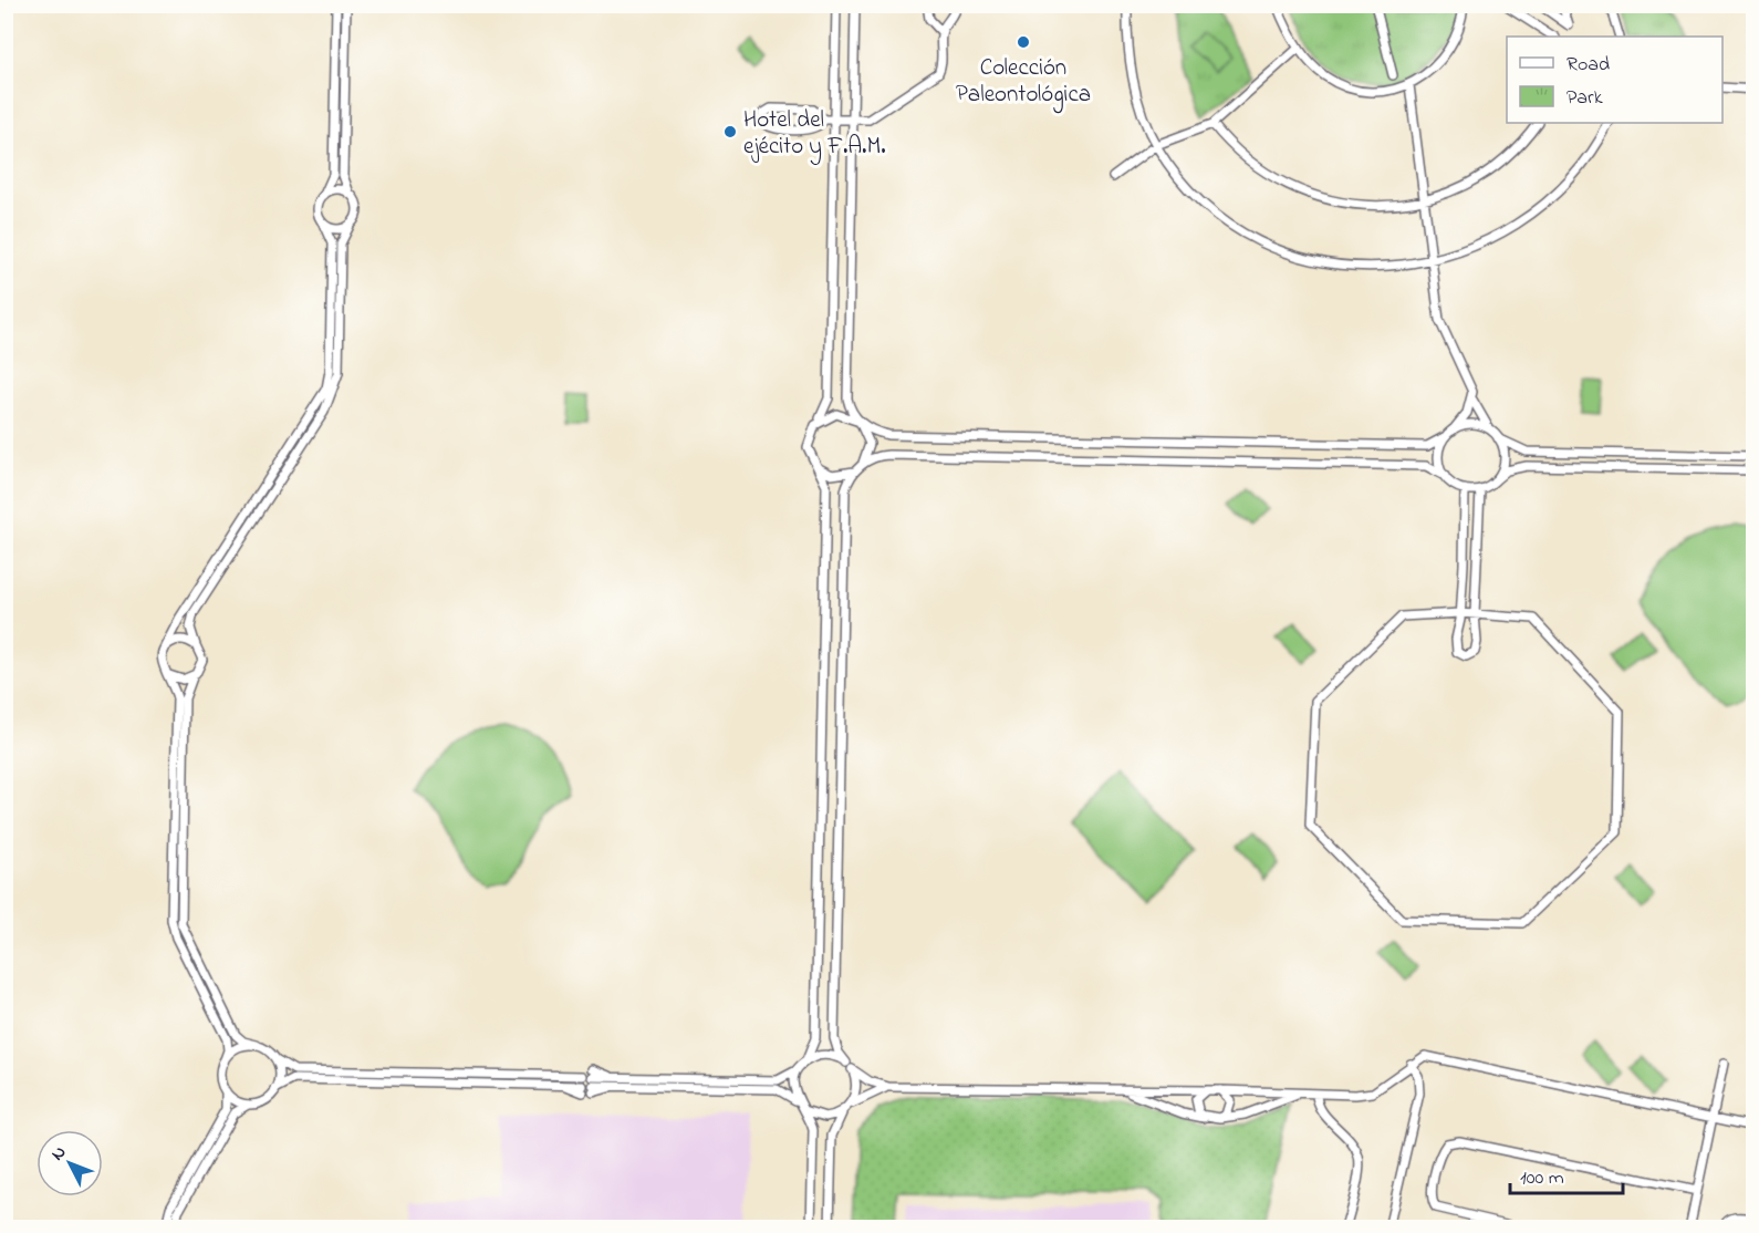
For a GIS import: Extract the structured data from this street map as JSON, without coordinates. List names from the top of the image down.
{
  "places": ["Colección Paleontológica", "Hotel del ejécito y F.A.M."],
  "legend": ["Road", "Park"],
  "scale_bar": "100 m",
  "north": "top left"
}
